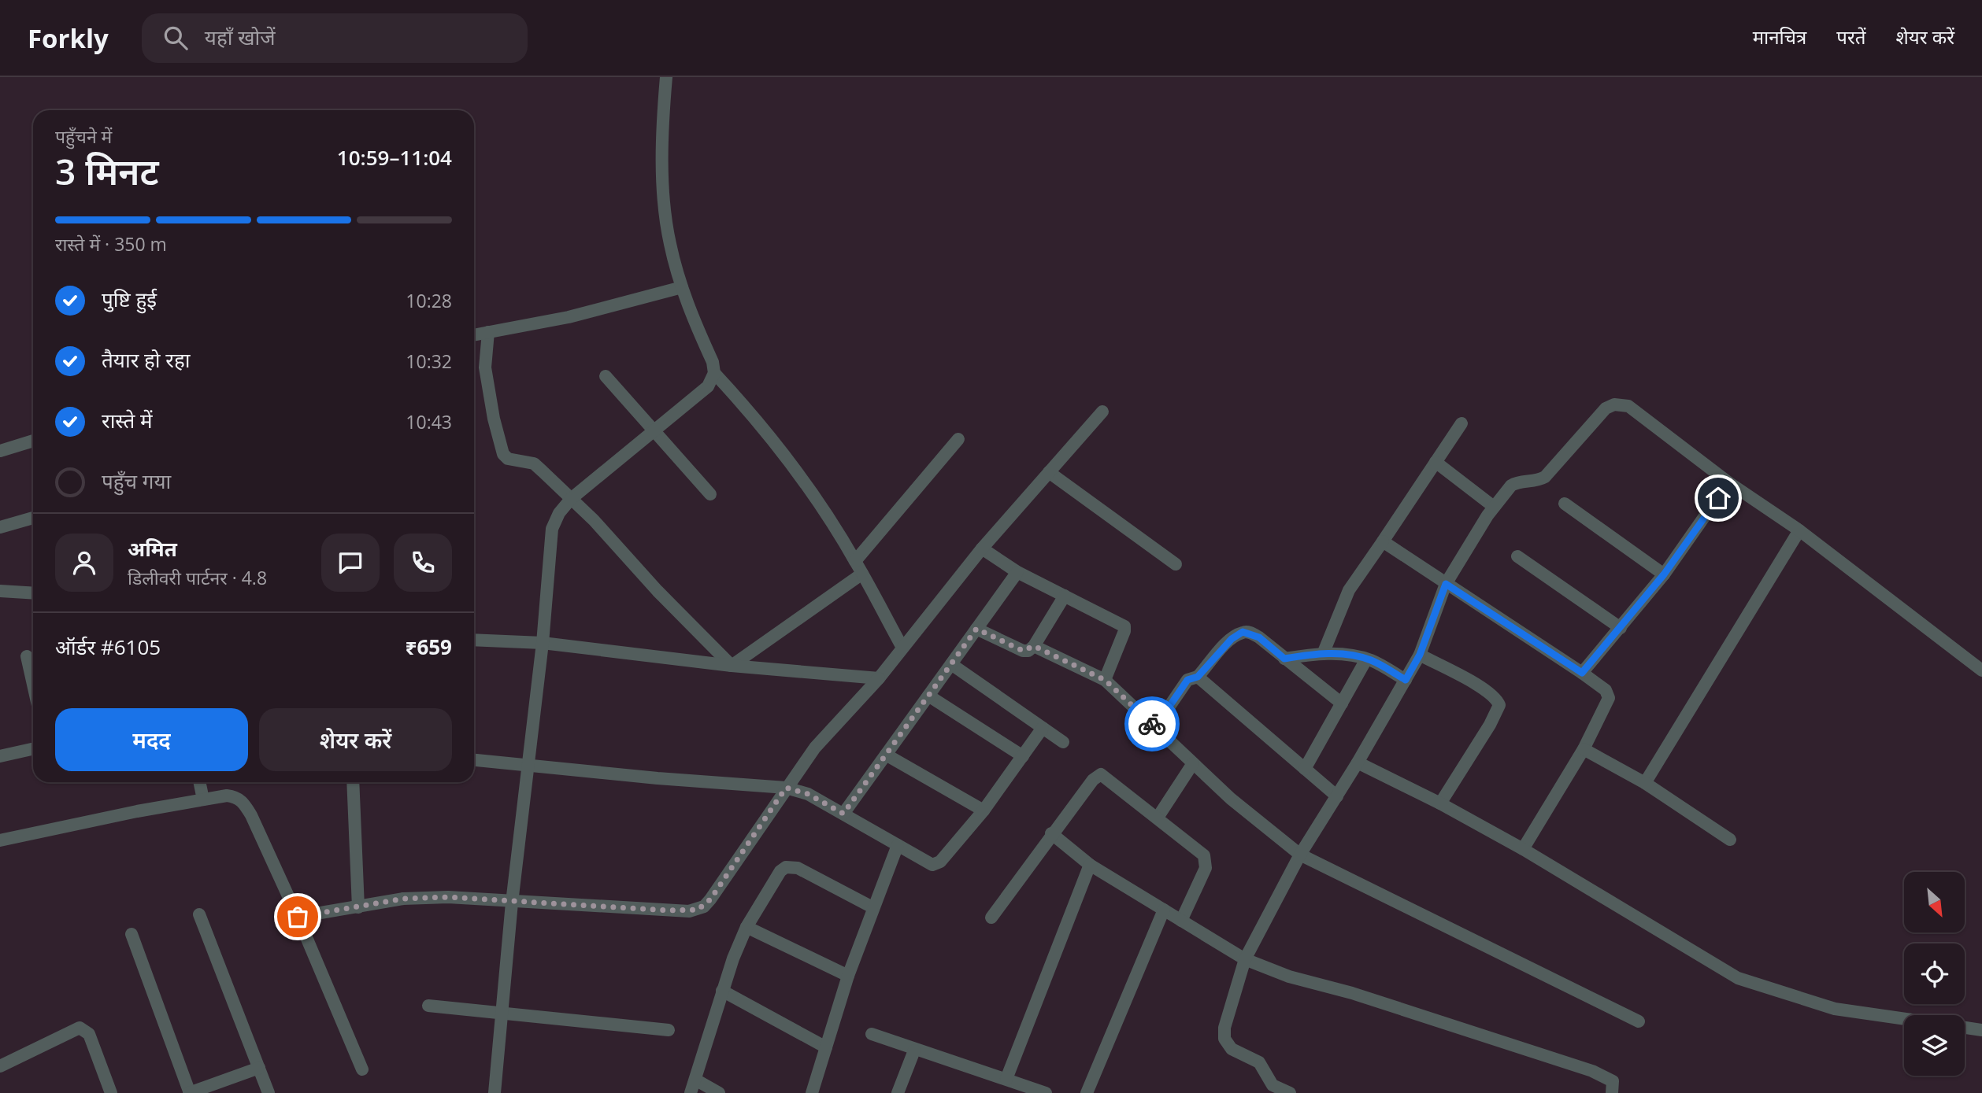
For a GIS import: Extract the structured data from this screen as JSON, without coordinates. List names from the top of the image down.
{
  "north": "bottom right",
  "page": {
    "header": "Forkly",
    "search": "यहाँ खोजें",
    "nav": ["मानचित्र", "परतें", "शेयर करें"],
    "heading": ["3 मिनट", "पहुँचने में", "10:59–11:04"],
    "panel": [
      "अमित",
      "डिलीवरी पार्टनर · 4.8",
      "ऑर्डर #6105",
      "₹659"
    ],
    "bar": "रास्ते में · 350 m",
    "list": [
      ["पुष्टि हुई", "10:28"],
      ["तैयार हो रहा", "10:32"],
      ["रास्ते में", "10:43"],
      "पहुँच गया"
    ],
    "buttons": ["मदद", "शेयर करें"]
  }
}
